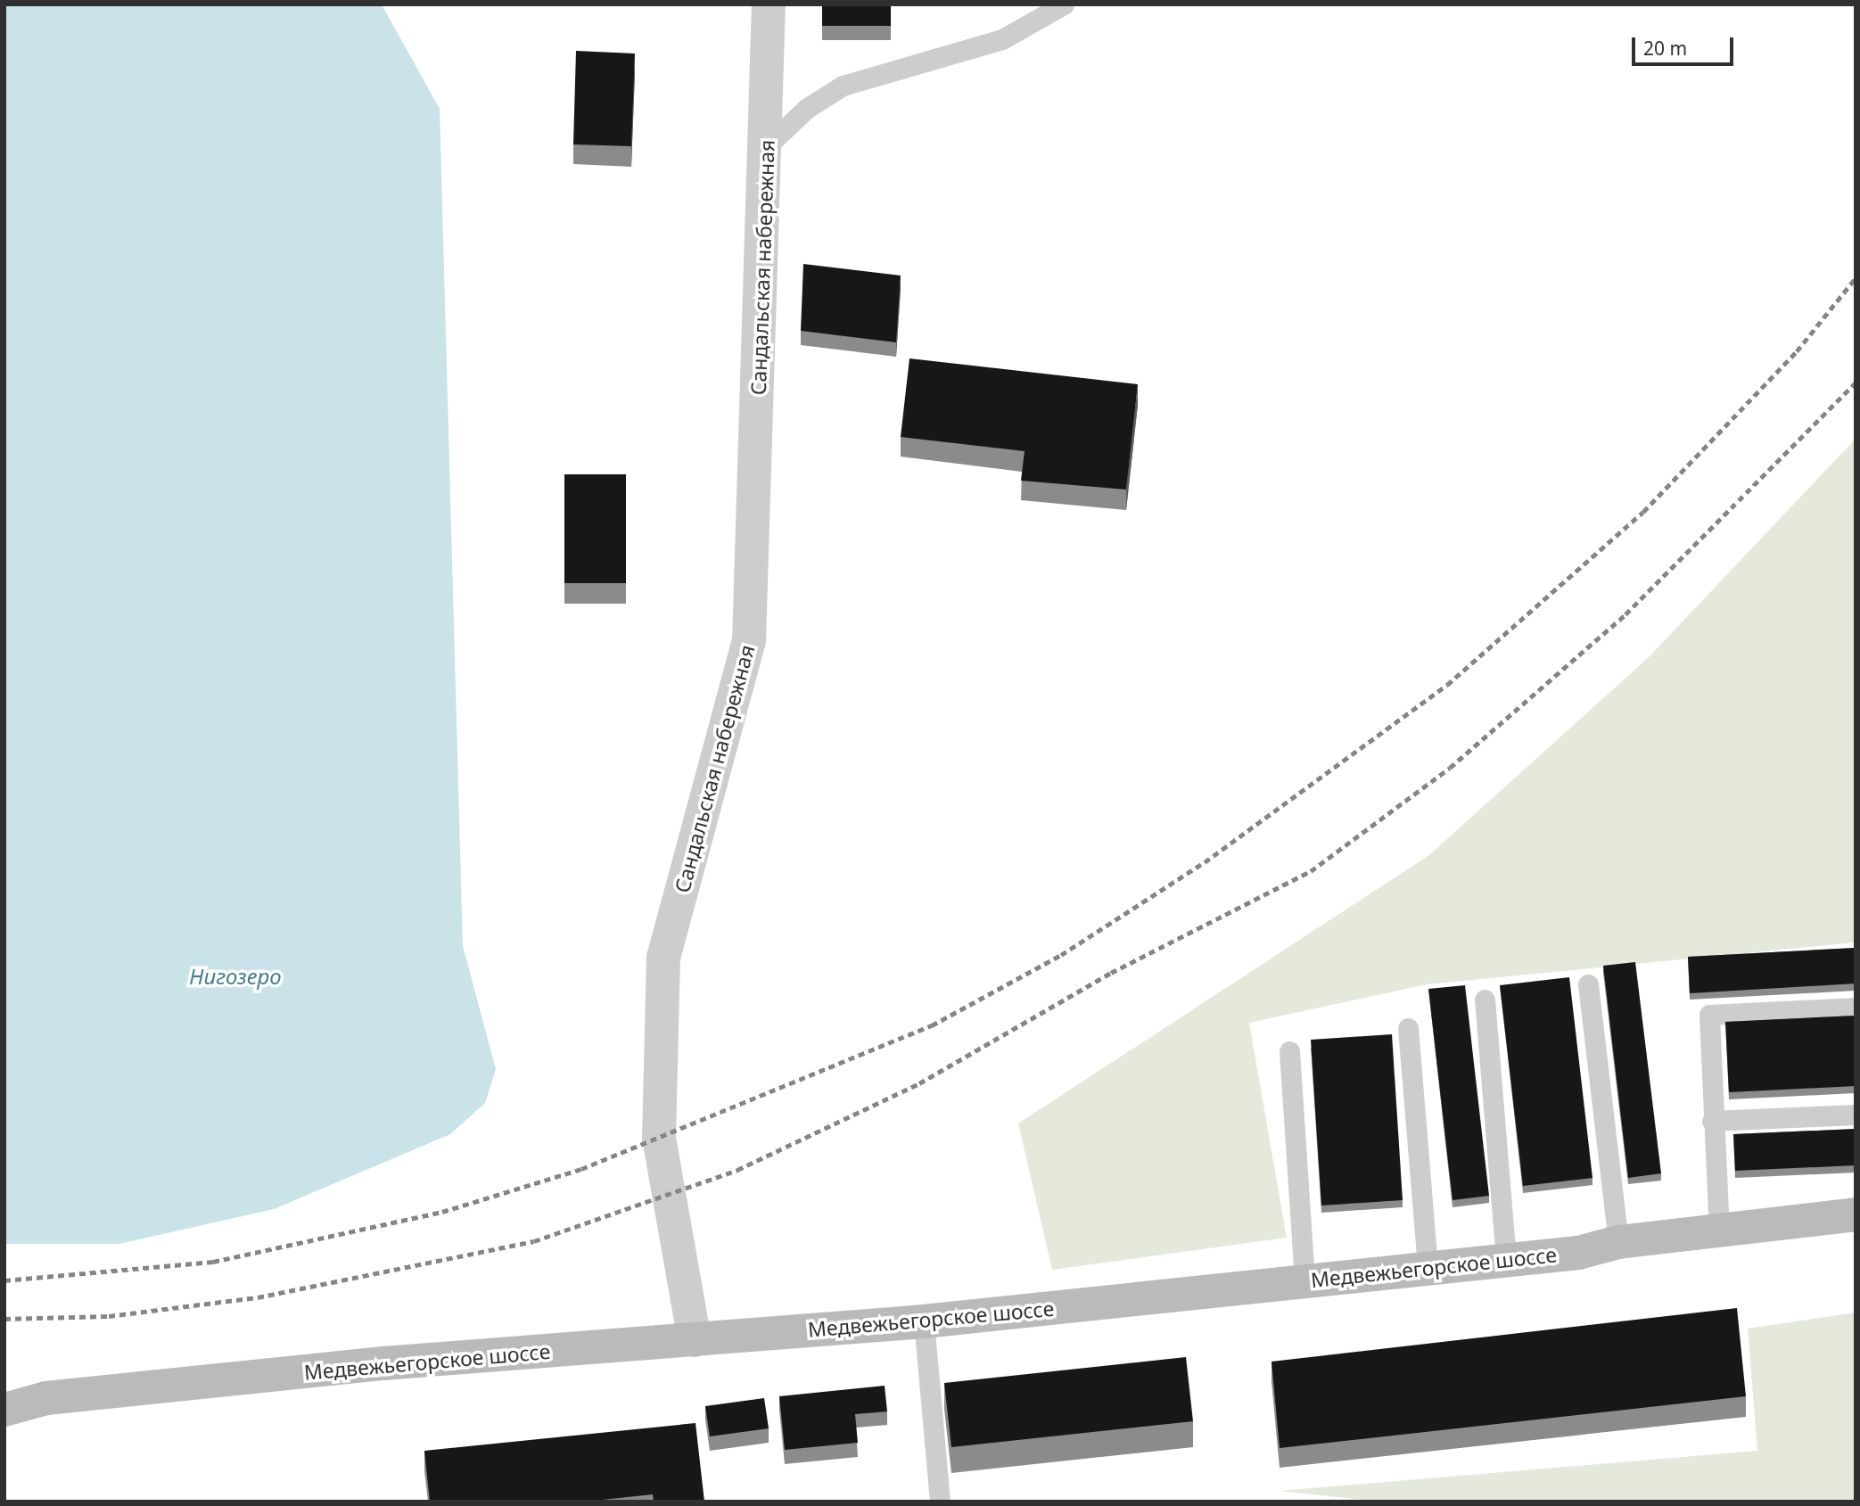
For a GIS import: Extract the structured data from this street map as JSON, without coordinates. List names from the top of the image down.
{
  "streets": {
    "street": ["Сандальская набережная", "Медвежьегорское шоссе"]
  },
  "crossings": [
    ["Сандальская набережная", "Медвежьегорское шоссе"]
  ],
  "water": ["Нигозеро"],
  "scale_bar": "20 m"
}
